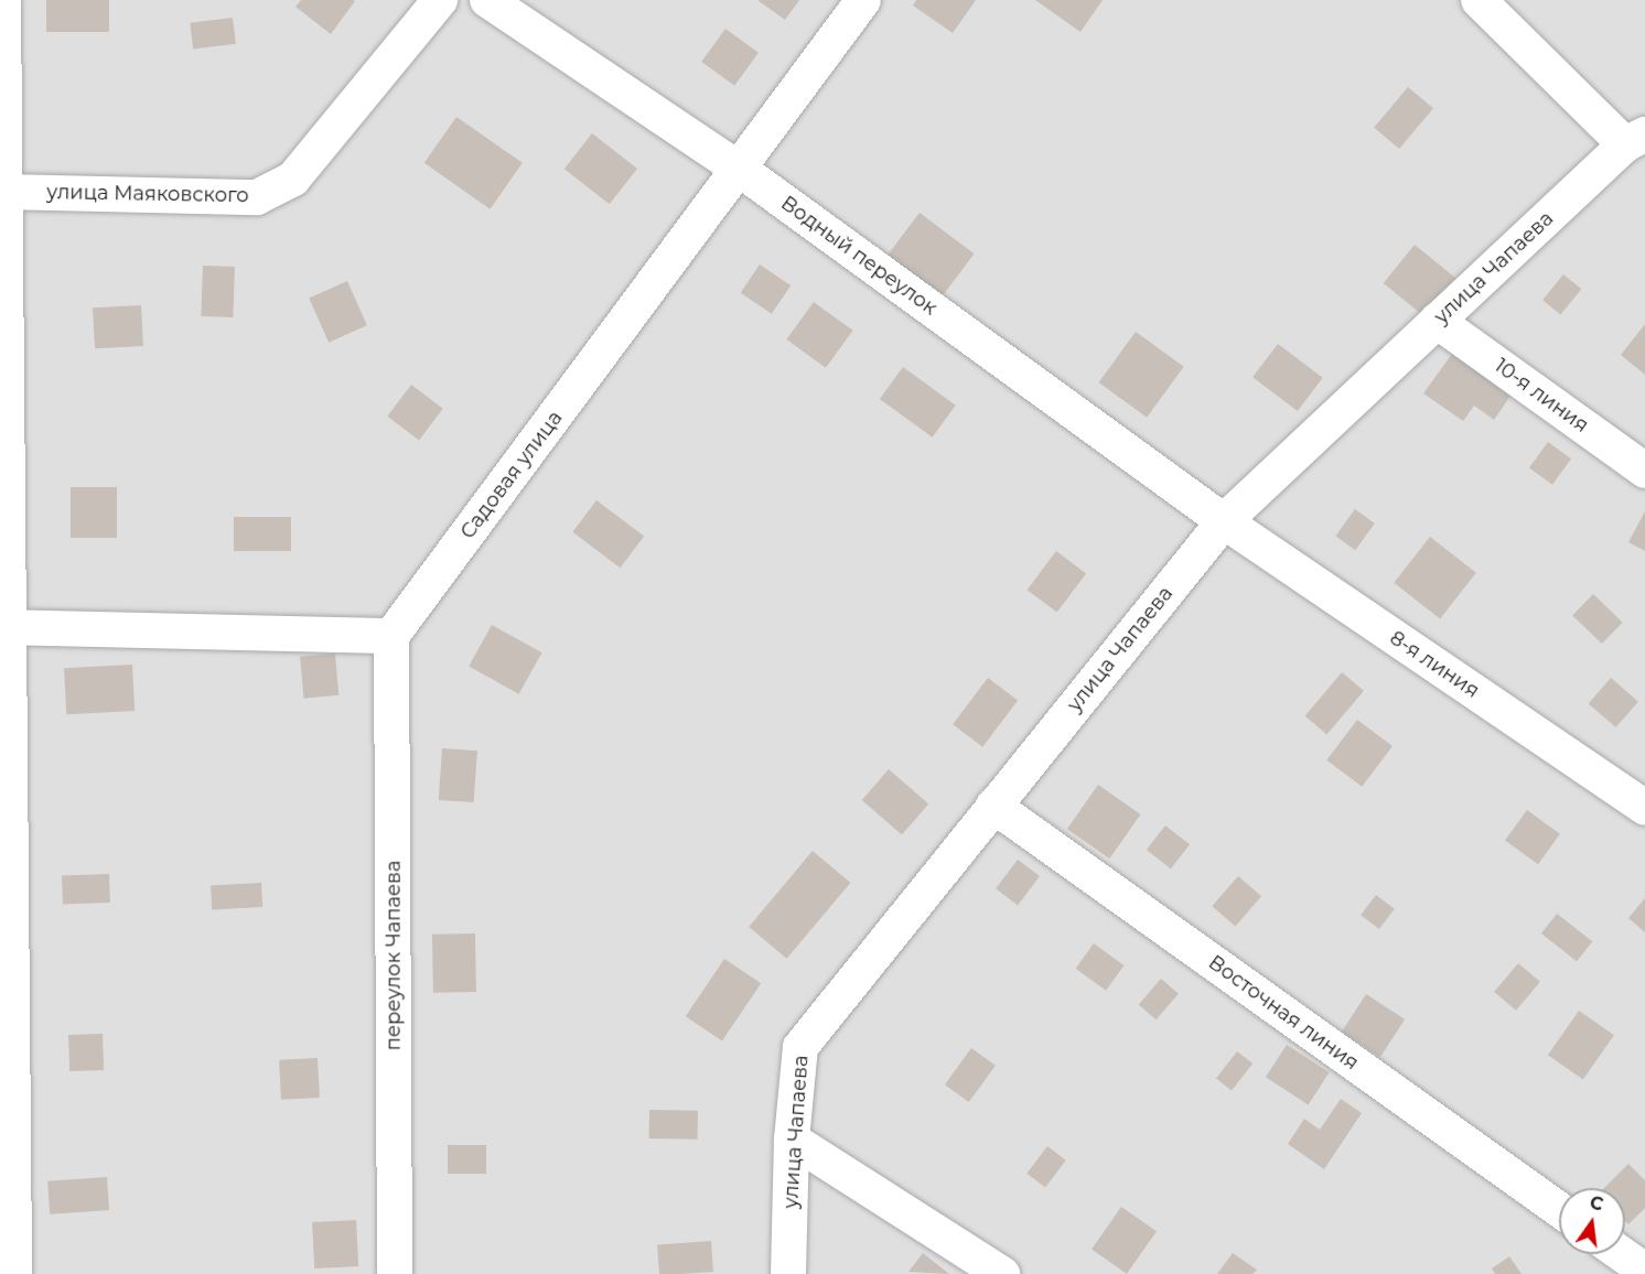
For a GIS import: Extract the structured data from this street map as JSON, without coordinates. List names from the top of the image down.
{
  "streets": {
    "street": [
      "улица Маяковского",
      "Водный переулок",
      "улица Чапаева",
      "10-я линия",
      "Садовая улица",
      "8-я линия",
      "переулок Чапаева",
      "Восточная линия"
    ]
  },
  "crossings": [
    ["Водный переулок", "улица Чапаева"],
    ["Водный переулок", "Садовая улица"],
    ["Водный переулок", "8-я линия"],
    ["улица Чапаева", "10-я линия"],
    ["улица Чапаева", "8-я линия"],
    ["улица Чапаева", "Восточная линия"],
    ["Садовая улица", "переулок Чапаева"]
  ],
  "north": "top"
}
